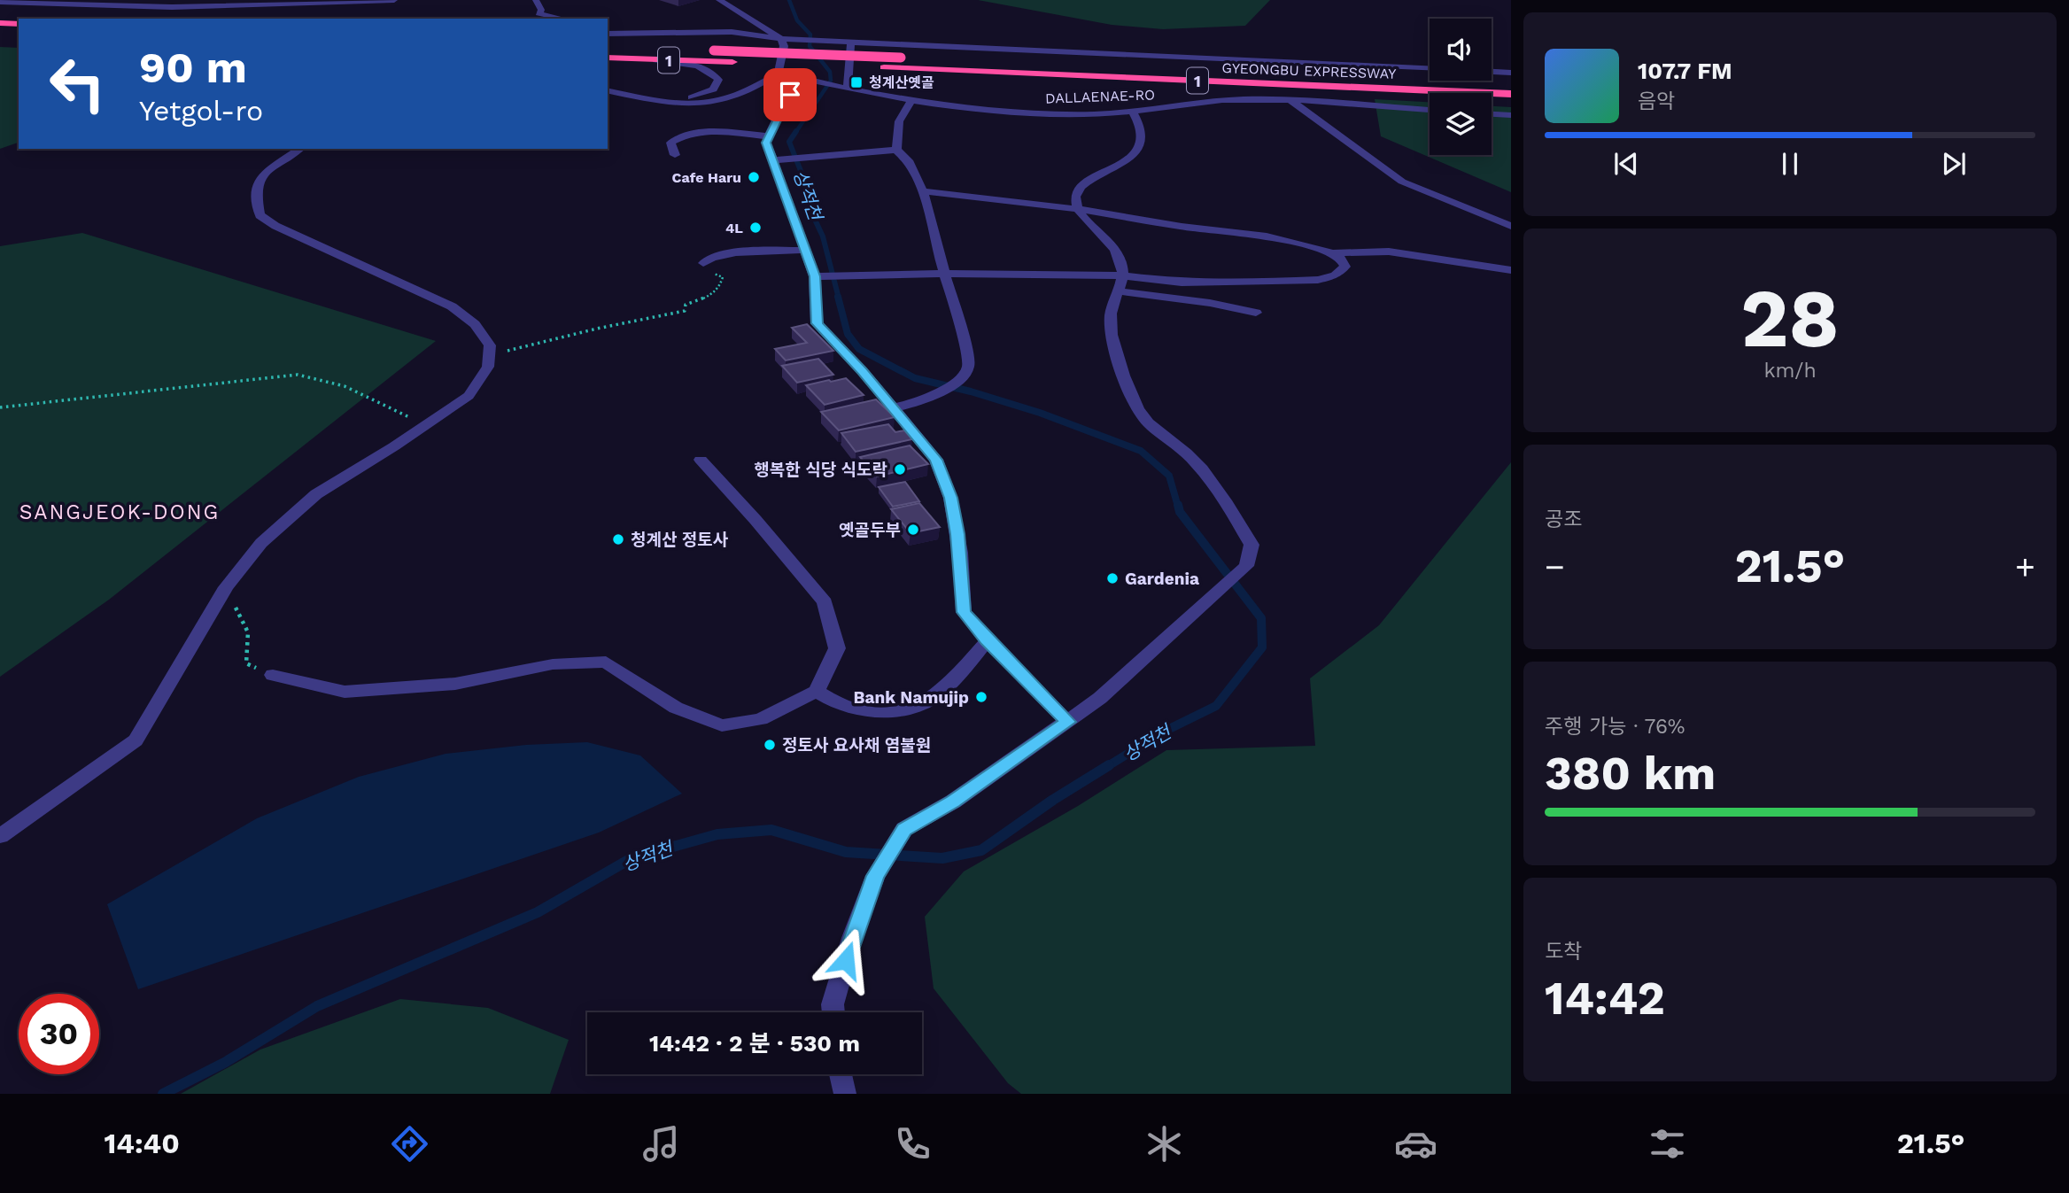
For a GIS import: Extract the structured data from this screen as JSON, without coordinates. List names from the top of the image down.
{
  "streets": {
    "highway": ["1", "GYEONGBU EXPRESSWAY"],
    "street": ["DALLAENAE-RO"]
  },
  "crossings": [
    ["1", "GYEONGBU EXPRESSWAY"]
  ],
  "districts": ["SANGJEOK-DONG"],
  "water": ["상적천"],
  "places": {
    "transit": ["청계산옛골"],
    "other": [
      "Cafe Haru",
      "4L",
      "행복한 식당 식도락",
      "옛골두부",
      "청계산 정토사",
      "Gardenia",
      "Bank Namujip",
      "정토사 요사채 염불원"
    ]
  },
  "page": {
    "turn": ["90 m", "Yetgol-ro"],
    "song": ["107.7 FM", "음악"],
    "tile": [
      ["28", "km/h"],
      "공조",
      ["주행 가능 · 76%", "380 km"],
      ["도착", "14:42"]
    ],
    "heat": ["−", "21.5°", "+"],
    "limit": "30",
    "trip": "14:42 · 2 분 · 530 m",
    "tabs": ["14:40", "21.5°"]
  }
}
